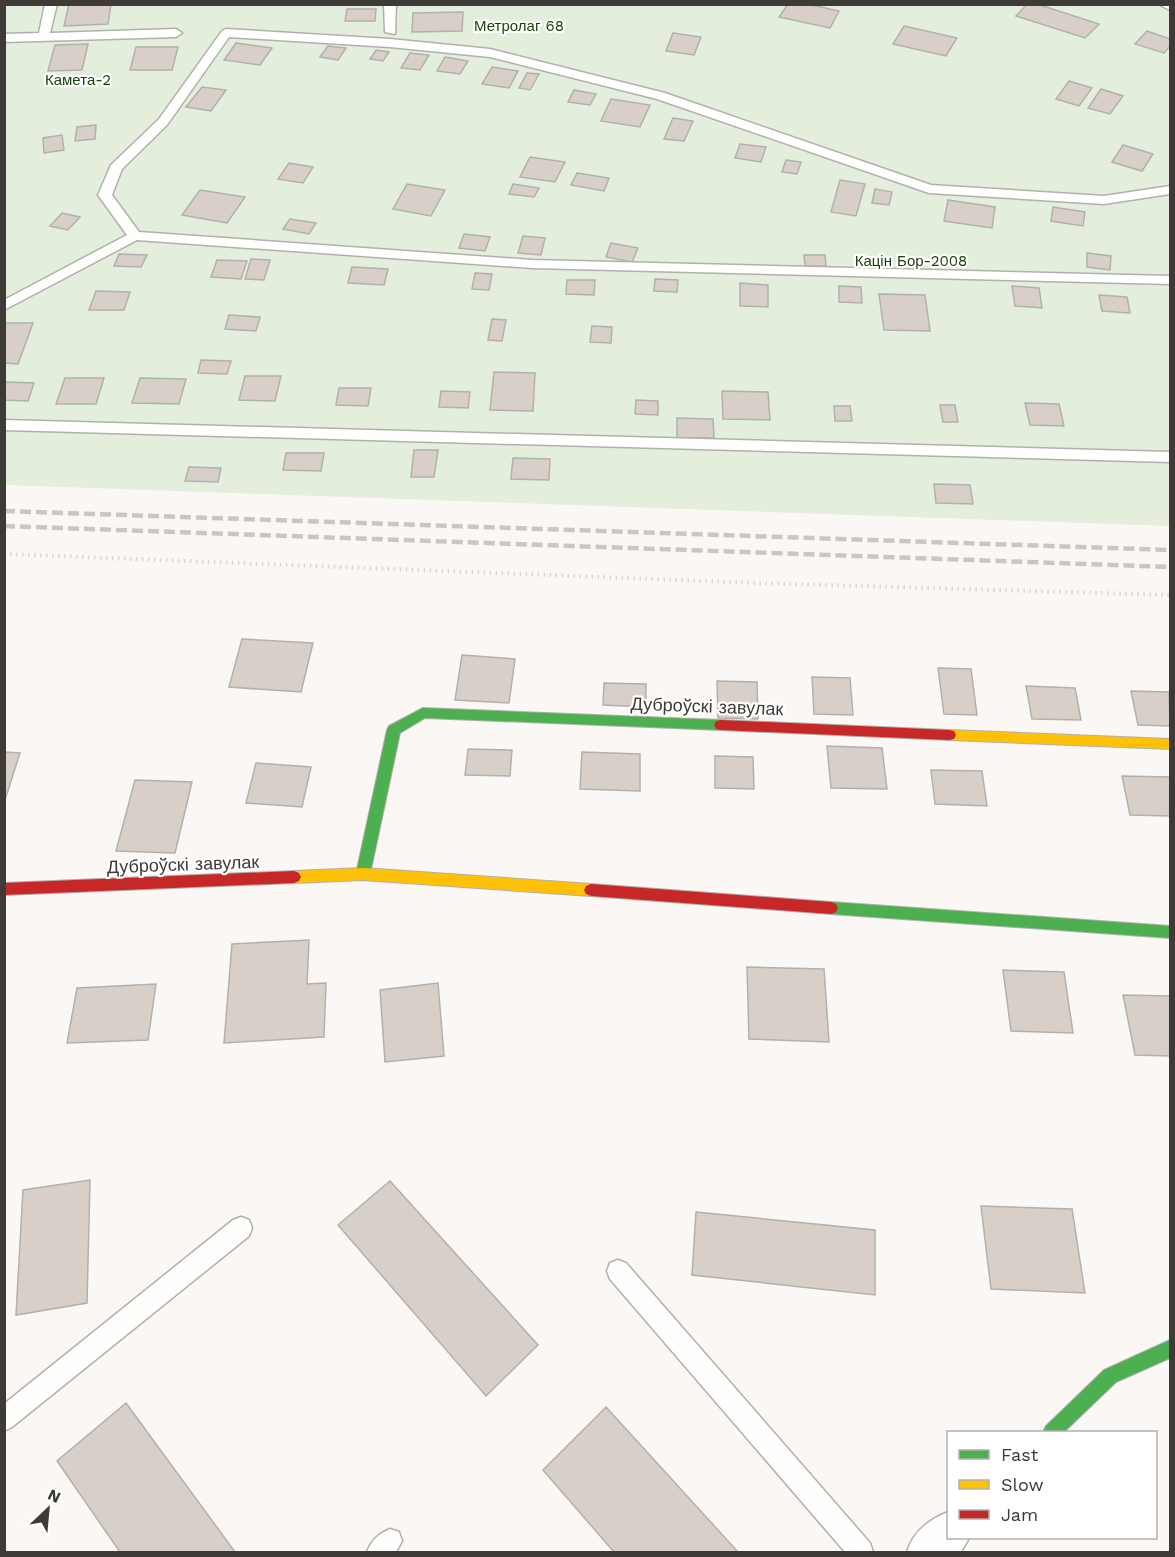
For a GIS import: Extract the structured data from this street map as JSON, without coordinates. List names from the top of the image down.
{
  "streets": {
    "street": ["Дуброўскі завулак"]
  },
  "parks": ["Метролаг 68", "Камета-2", "Кацін Бор-2008"],
  "legend": ["Fast", "Slow", "Jam"],
  "north": "top right"
}
